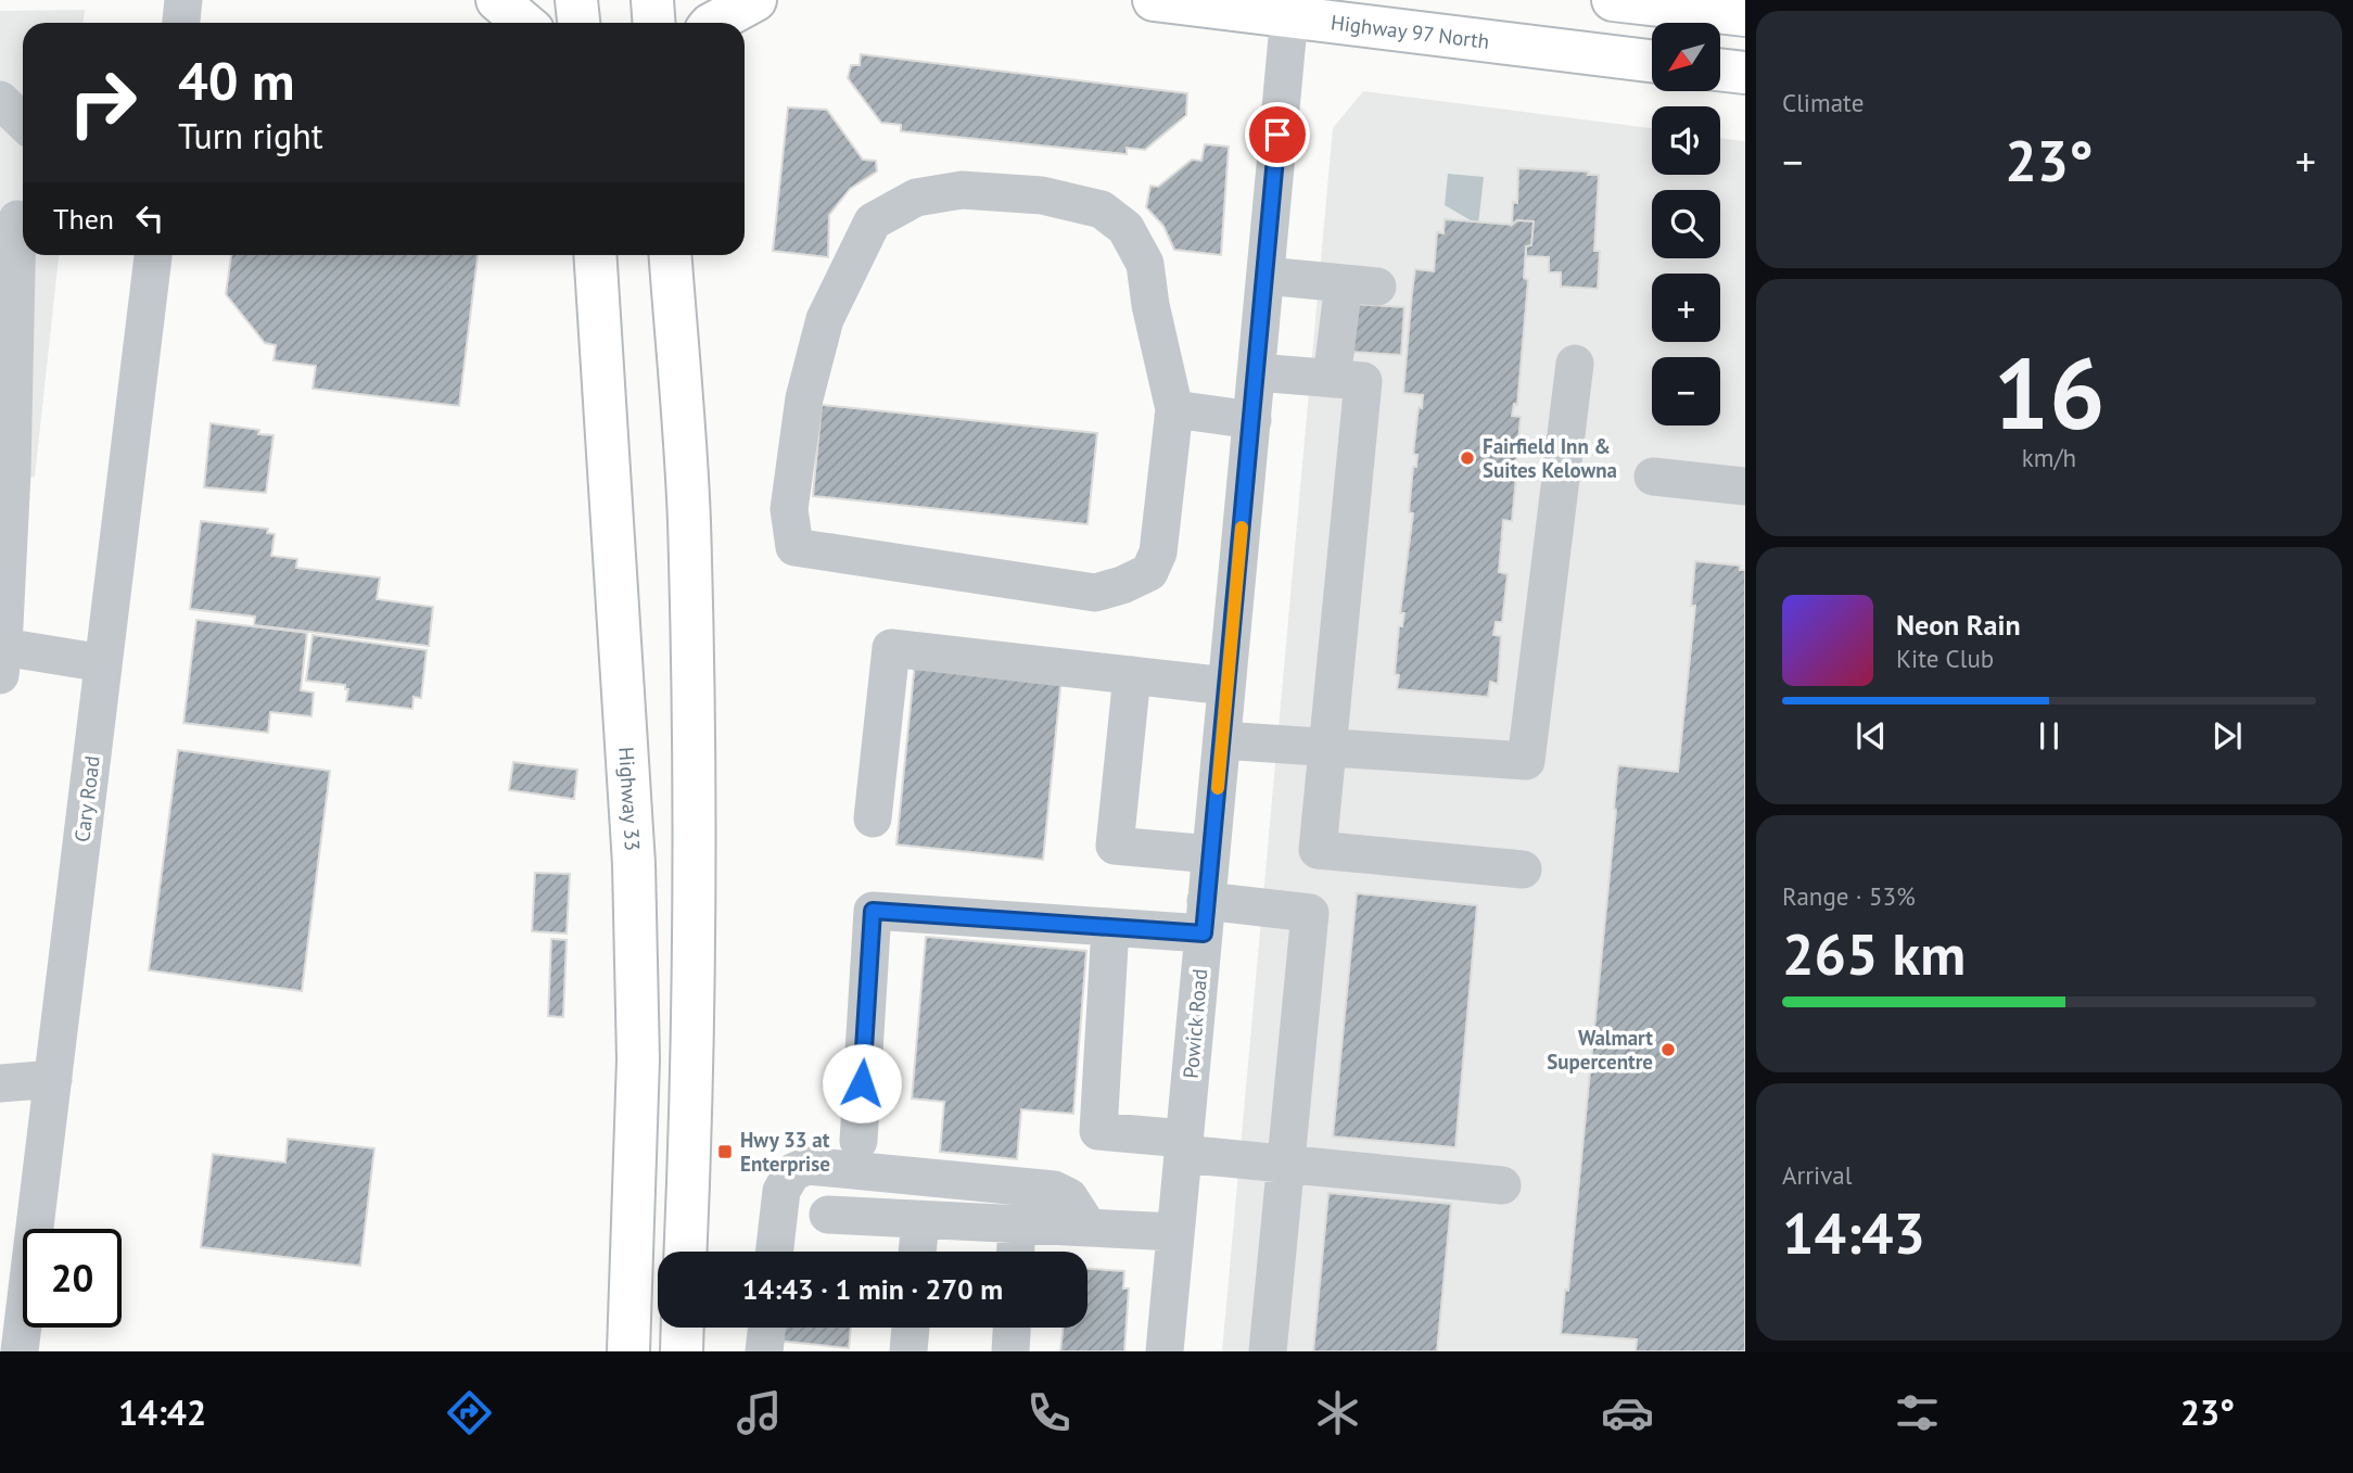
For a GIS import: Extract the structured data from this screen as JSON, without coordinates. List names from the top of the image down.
{
  "streets": {
    "main road": ["Highway 97 North", "Highway 33"],
    "street": ["Cary Road", "Powick Road"]
  },
  "crossings": [
    ["Highway 97 North", "Powick Road"]
  ],
  "places": {
    "other": ["Fairfield Inn & Suites Kelowna", "Walmart Supercentre"],
    "transit": ["Hwy 33 at Enterprise"]
  },
  "north": "bottom left",
  "page": {
    "tile": [
      "Climate",
      ["16", "km/h"],
      ["Range · 53%", "265 km"],
      ["Arrival", "14:43"]
    ],
    "map_buttons": ["+", "−"],
    "turn": ["40 m", "Turn right"],
    "heat": ["−", "23°", "+"],
    "then": "Then",
    "song": ["Neon Rain", "Kite Club"],
    "limit": "20",
    "trip": "14:43 · 1 min · 270 m",
    "tabs": ["14:42", "23°"]
  }
}
